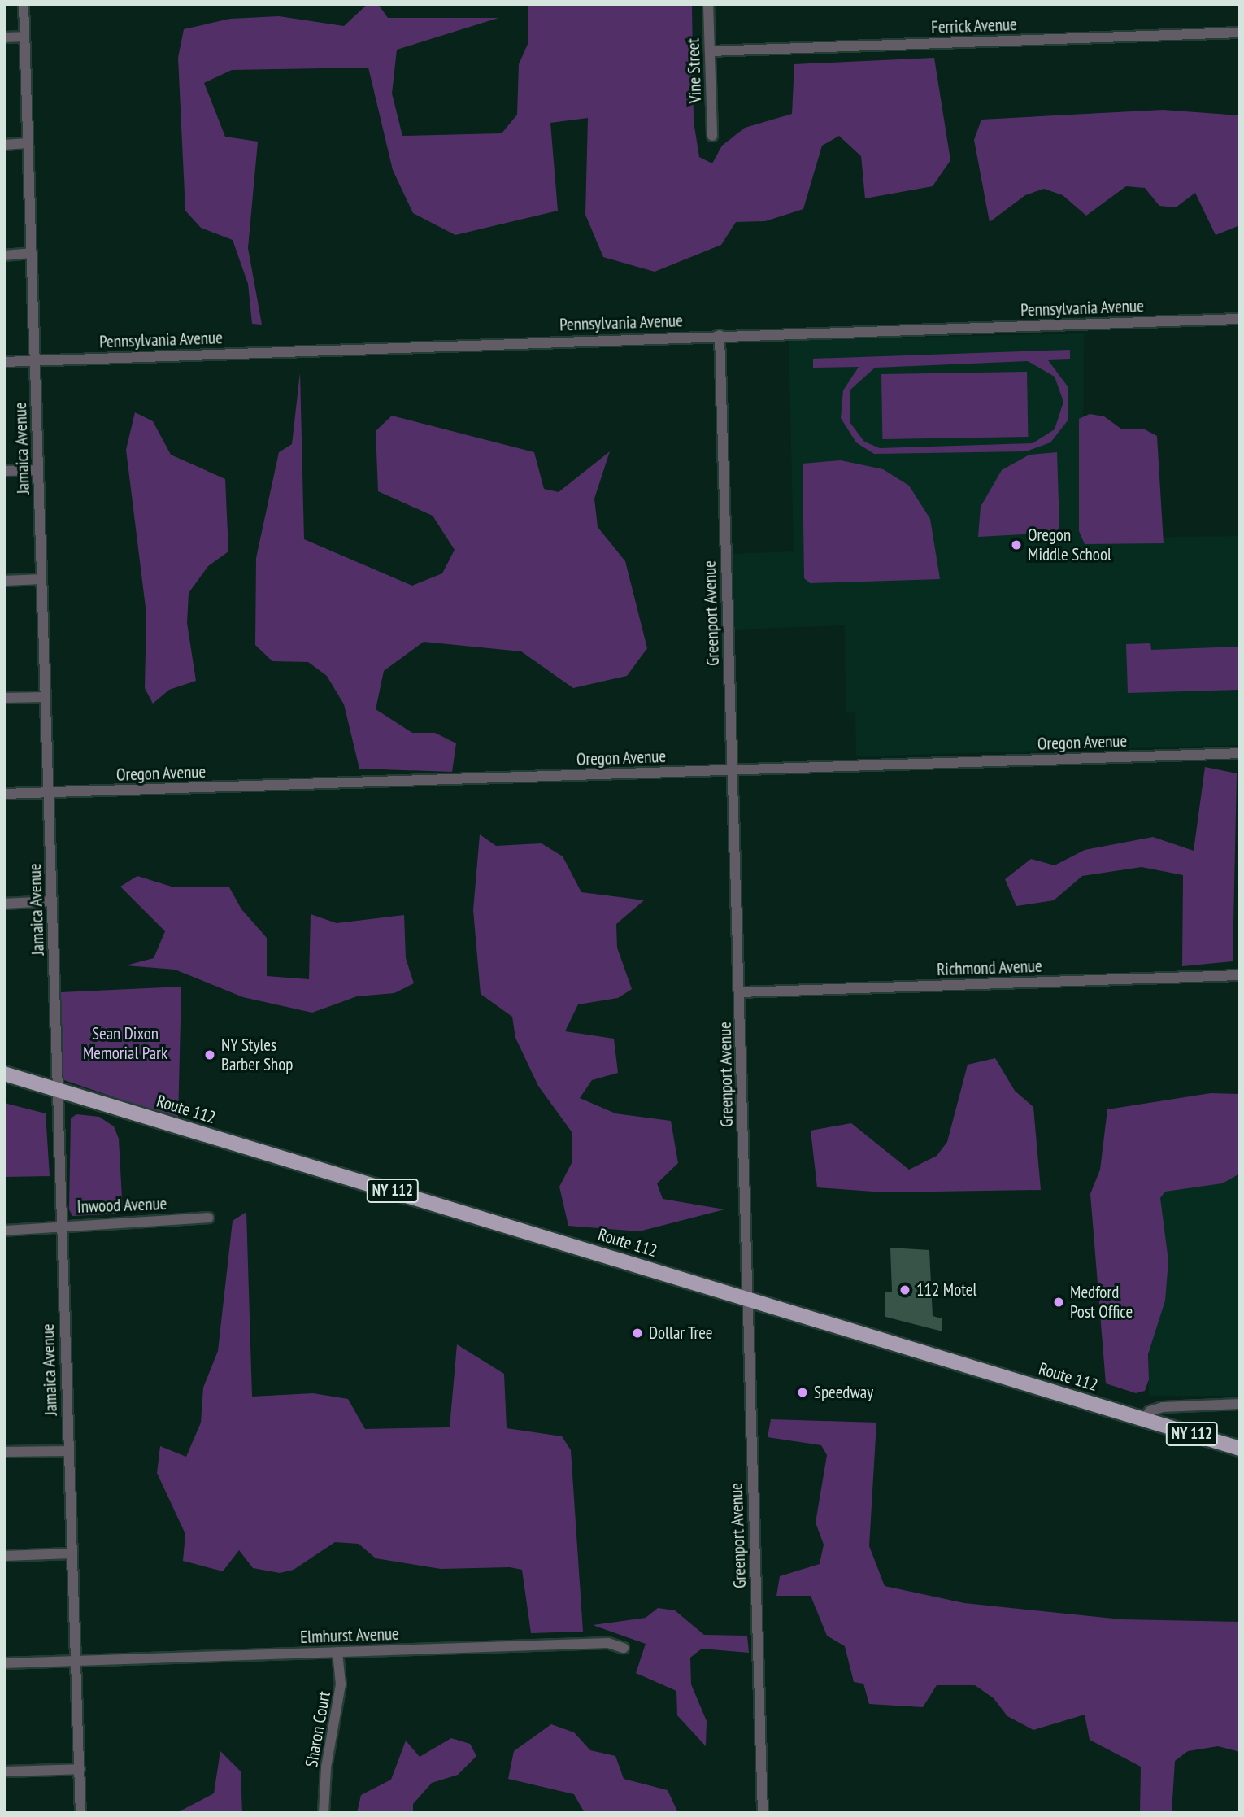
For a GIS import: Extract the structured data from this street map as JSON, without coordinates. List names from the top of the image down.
{
  "streets": {
    "main road": ["Route 112", "NY 112"],
    "street": [
      "Ferrick Avenue",
      "Vine Street",
      "Pennsylvania Avenue",
      "Jamaica Avenue",
      "Greenport Avenue",
      "Oregon Avenue",
      "Richmond Avenue",
      "Inwood Avenue",
      "Elmhurst Avenue",
      "Sharon Court"
    ]
  },
  "crossings": [
    ["Ferrick Avenue", "Vine Street"],
    ["Pennsylvania Avenue", "Jamaica Avenue"],
    ["Pennsylvania Avenue", "Greenport Avenue"],
    ["Jamaica Avenue", "Oregon Avenue"],
    ["Jamaica Avenue", "Route 112"],
    ["Jamaica Avenue", "Inwood Avenue"],
    ["Jamaica Avenue", "Elmhurst Avenue"],
    ["Greenport Avenue", "Oregon Avenue"],
    ["Greenport Avenue", "Richmond Avenue"],
    ["Greenport Avenue", "Route 112"],
    ["Elmhurst Avenue", "Sharon Court"]
  ],
  "parks": ["Sean Dixon Memorial Park"],
  "places": [
    "Oregon Middle School",
    "NY Styles Barber Shop",
    "112 Motel",
    "Medford Post Office",
    "Dollar Tree",
    "Speedway"
  ]
}
